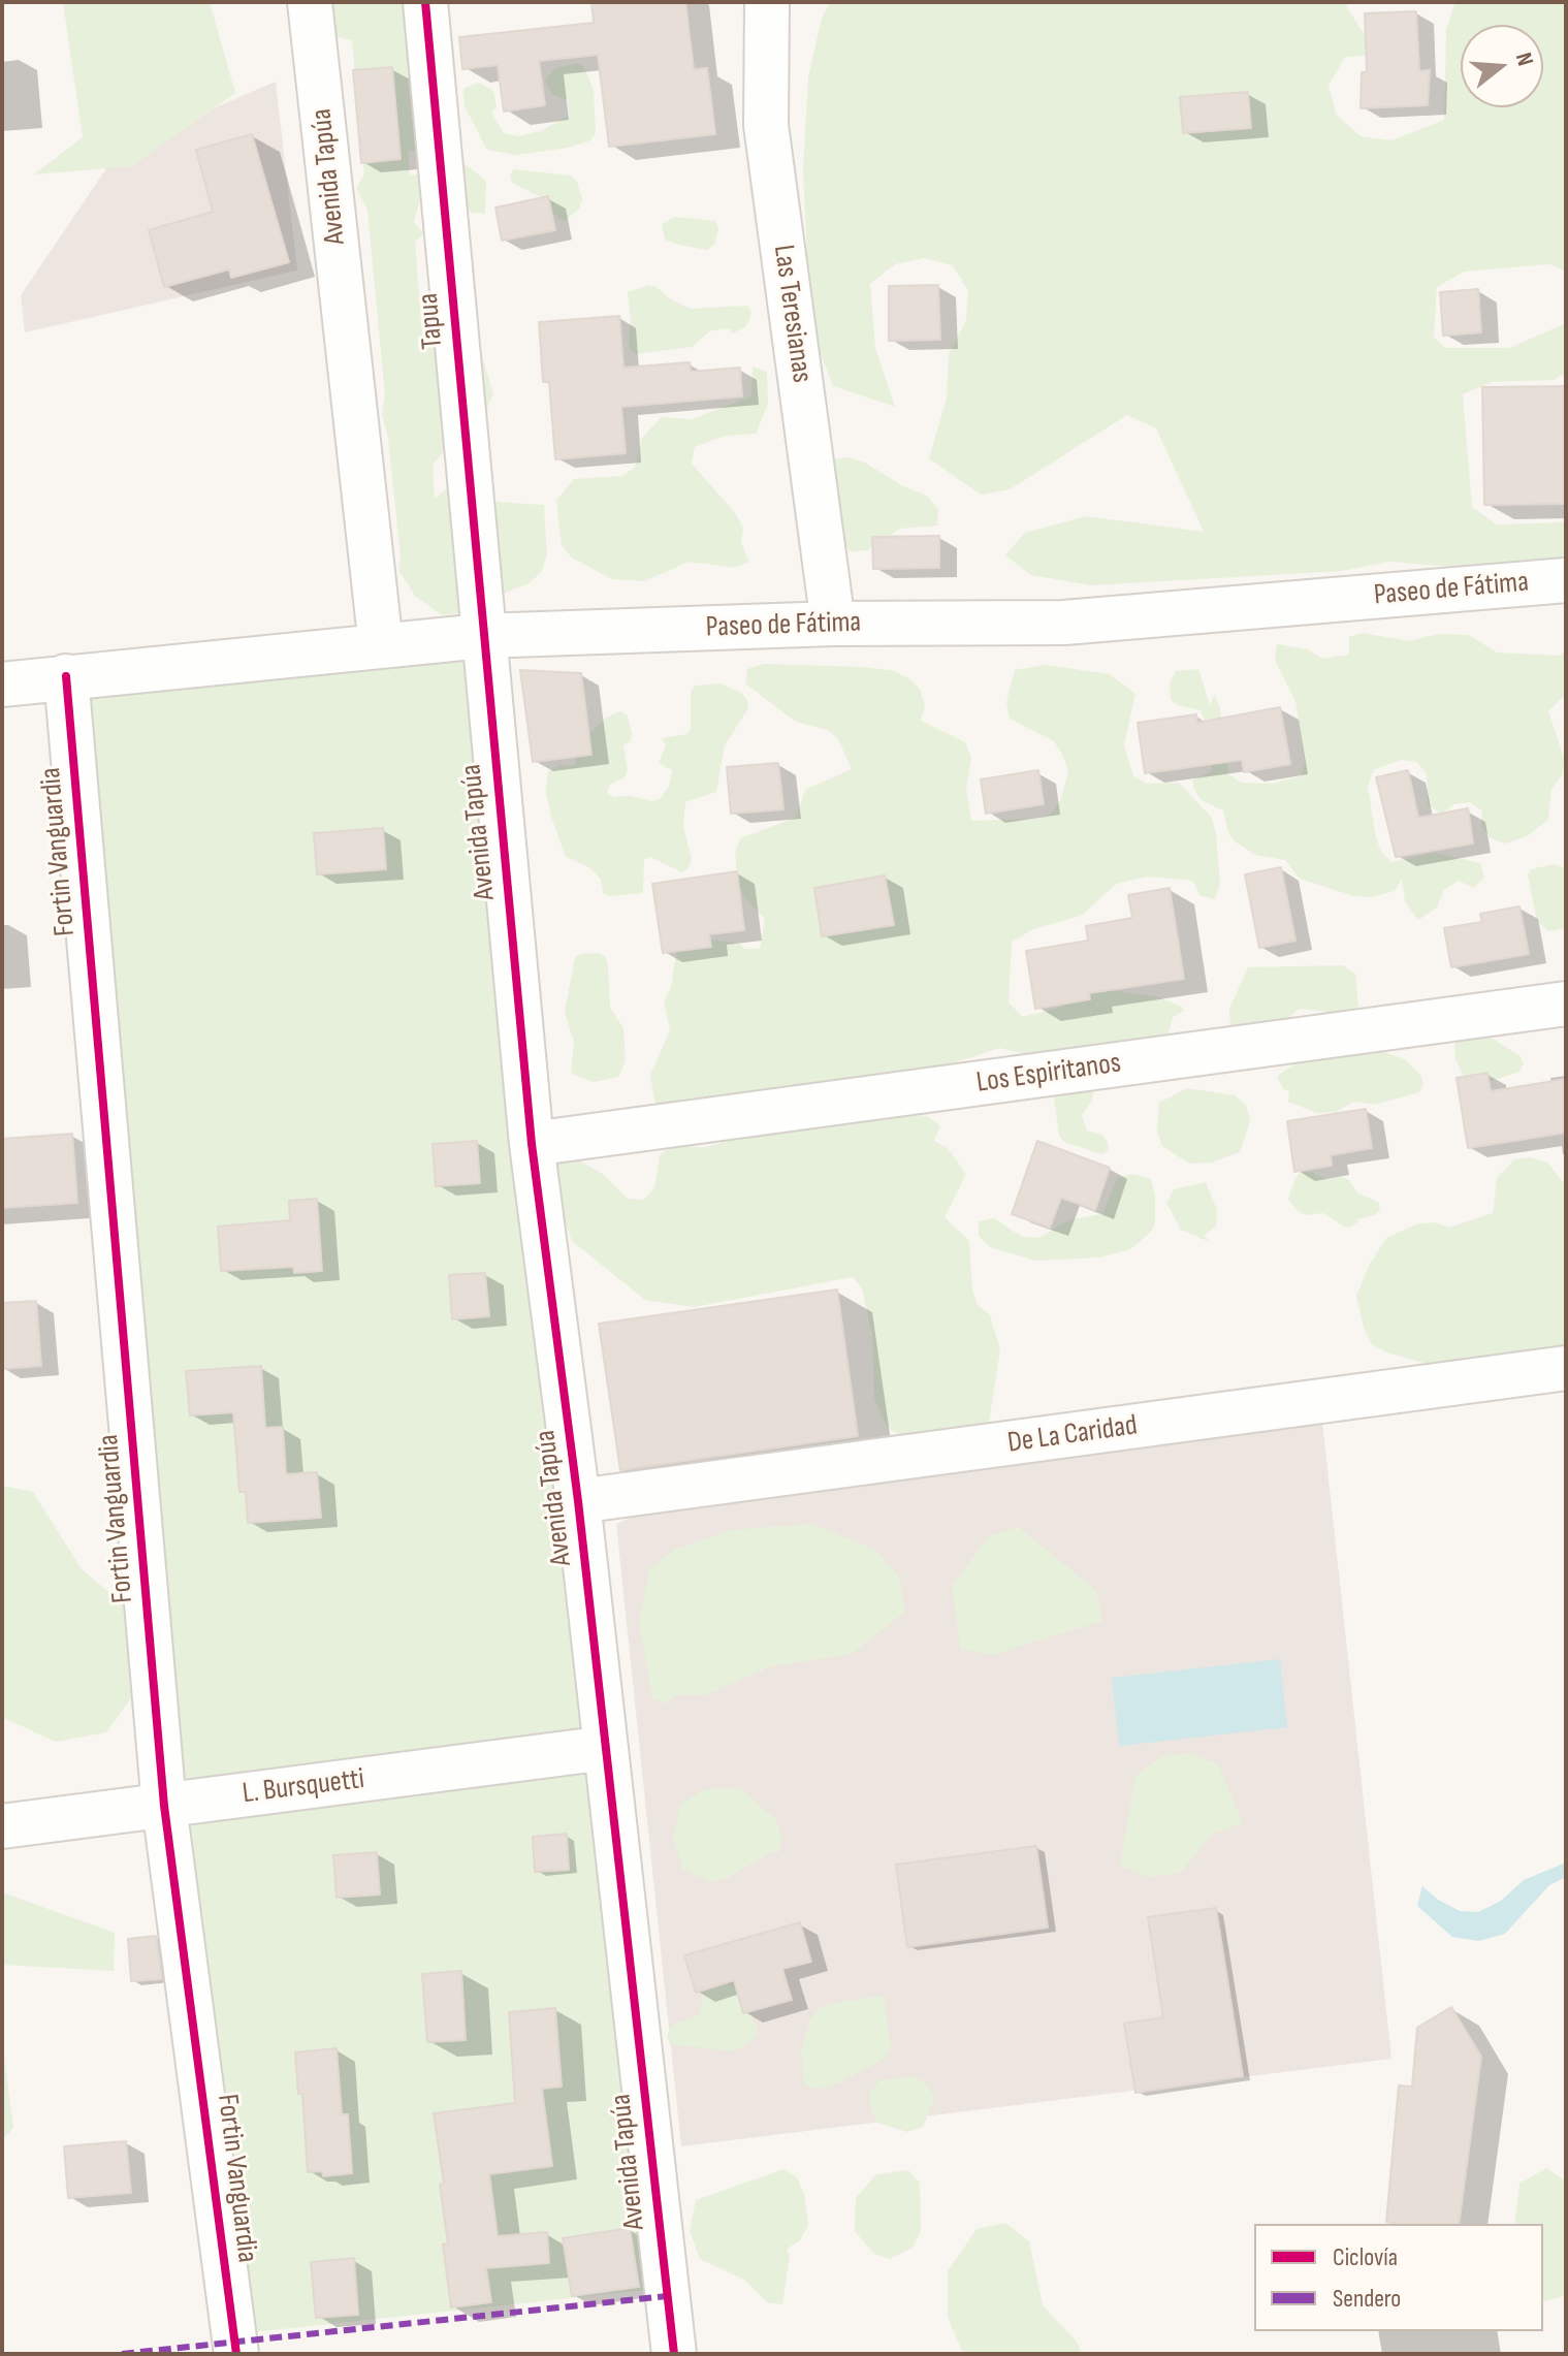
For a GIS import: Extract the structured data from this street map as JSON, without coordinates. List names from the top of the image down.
{
  "streets": {
    "street": [
      "Avenida Tapúa",
      "Las Teresianas",
      "Tapua",
      "Paseo de Fátima",
      "Fortin Vanguardia",
      "Los Espiritanos",
      "De La Caridad",
      "L. Bursquetti"
    ]
  },
  "crossings": [
    ["Avenida Tapúa", "Tapua"],
    ["Avenida Tapúa", "Paseo de Fátima"],
    ["Avenida Tapúa", "Los Espiritanos"],
    ["Avenida Tapúa", "De La Caridad"],
    ["Avenida Tapúa", "L. Bursquetti"],
    ["Las Teresianas", "Paseo de Fátima"],
    ["Tapua", "Paseo de Fátima"],
    ["Paseo de Fátima", "Fortin Vanguardia"],
    ["Fortin Vanguardia", "L. Bursquetti"]
  ],
  "legend": ["Ciclovía", "Sendero"],
  "north": "right"
}
